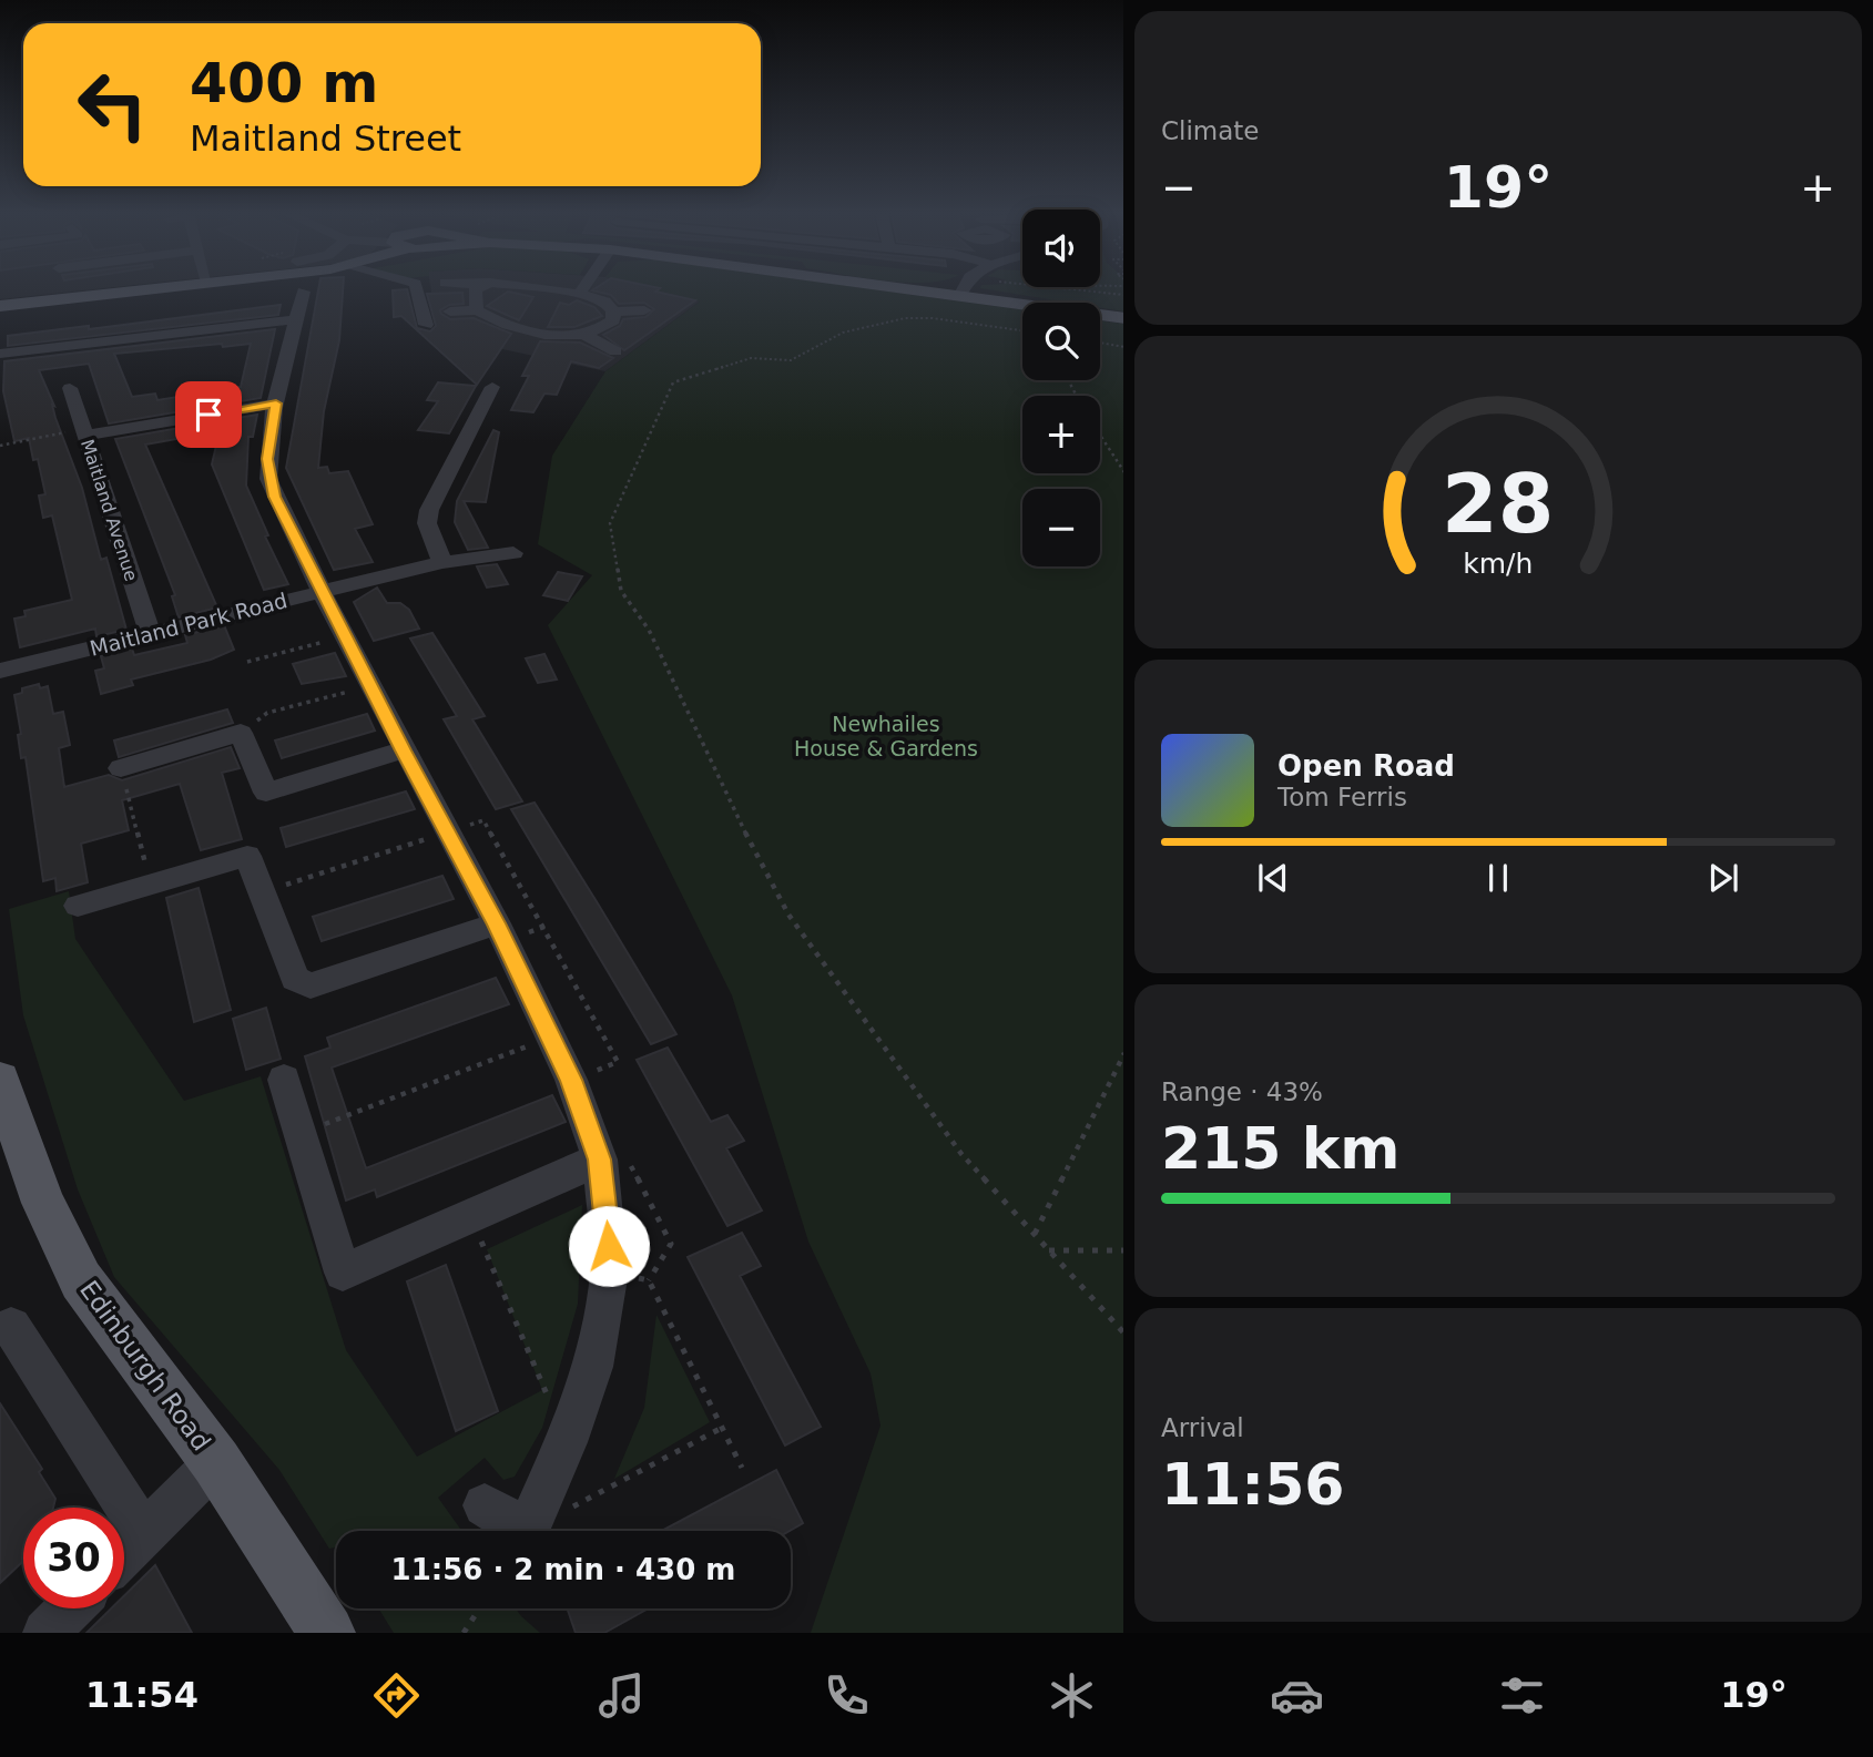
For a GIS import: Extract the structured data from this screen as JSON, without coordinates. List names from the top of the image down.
{
  "streets": {
    "main road": ["Edinburgh Road"],
    "street": ["Maitland Avenue", "Maitland Park Road"]
  },
  "crossings": [
    ["Maitland Avenue", "Maitland Park Road"]
  ],
  "parks": ["Newhailes House & Gardens"],
  "page": {
    "tile": [
      "Climate",
      ["Range · 43%", "215 km"],
      ["Arrival", "11:56"]
    ],
    "turn": ["400 m", "Maitland Street"],
    "heat": ["−", "19°", "+"],
    "map_buttons": ["+", "−"],
    "song": ["Open Road", "Tom Ferris"],
    "limit": "30",
    "trip": "11:56 · 2 min · 430 m",
    "tabs": ["11:54", "19°"],
    "gauge": ["28", "km/h"]
  }
}
